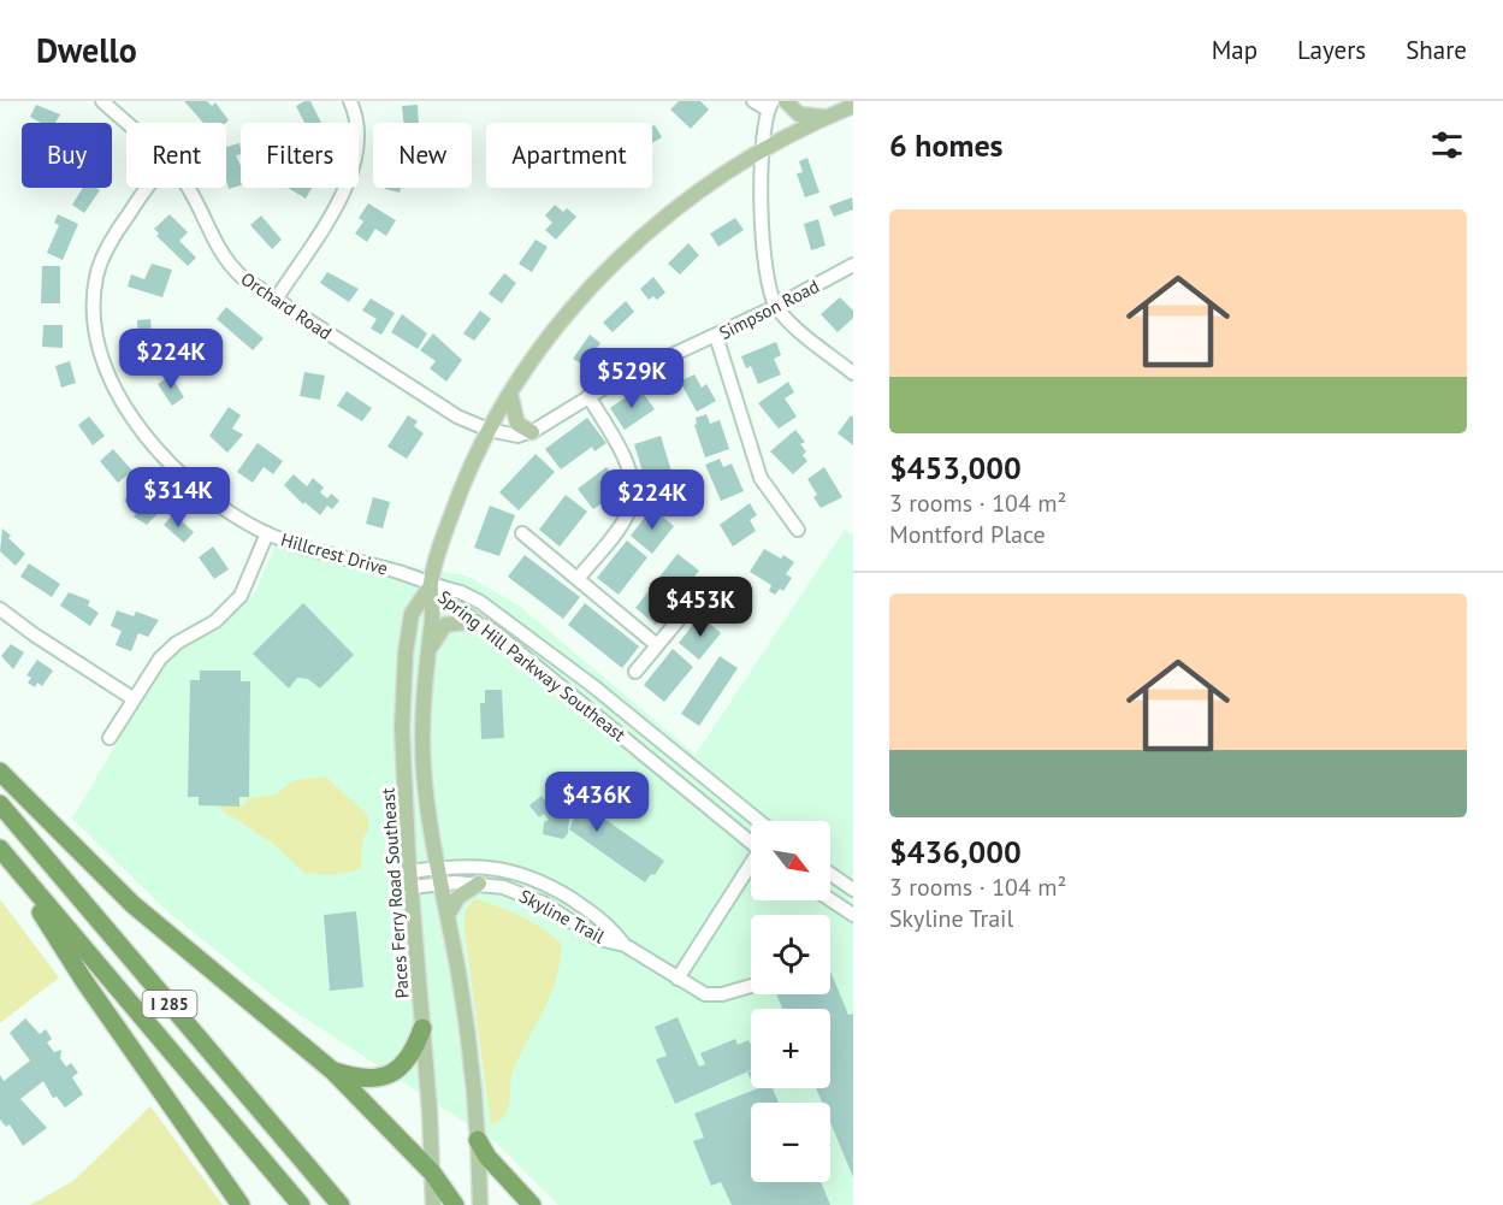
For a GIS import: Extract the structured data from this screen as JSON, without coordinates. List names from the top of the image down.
{
  "streets": {
    "highway": ["I 285"],
    "main road": ["Paces Ferry Road Southeast"],
    "street": [
      "Orchard Road",
      "Simpson Road",
      "Hillcrest Drive",
      "Spring Hill Parkway Southeast",
      "Skyline Trail"
    ]
  },
  "crossings": [
    ["Orchard Road", "Paces Ferry Road Southeast"],
    ["Hillcrest Drive", "Spring Hill Parkway Southeast"],
    ["Hillcrest Drive", "Paces Ferry Road Southeast"],
    ["Spring Hill Parkway Southeast", "Paces Ferry Road Southeast"],
    ["Paces Ferry Road Southeast", "Skyline Trail"]
  ],
  "north": "bottom right",
  "page": {
    "header": "Dwello",
    "nav": ["Map", "Layers", "Share"],
    "heading": "6 homes",
    "chip": [
      "Buy",
      "Rent",
      "Filters",
      "New",
      "Apartment"
    ],
    "list": [
      {
        "name": "$453,000",
        "note": "3 rooms · 104 m² · Montford Place"
      },
      {
        "name": "$436,000",
        "note": "3 rooms · 104 m² · Skyline Trail"
      }
    ],
    "price": [
      "$224K",
      "$529K",
      "$314K",
      "$224K",
      "$453K",
      "$436K"
    ],
    "map_buttons": ["+", "−"]
  }
}
